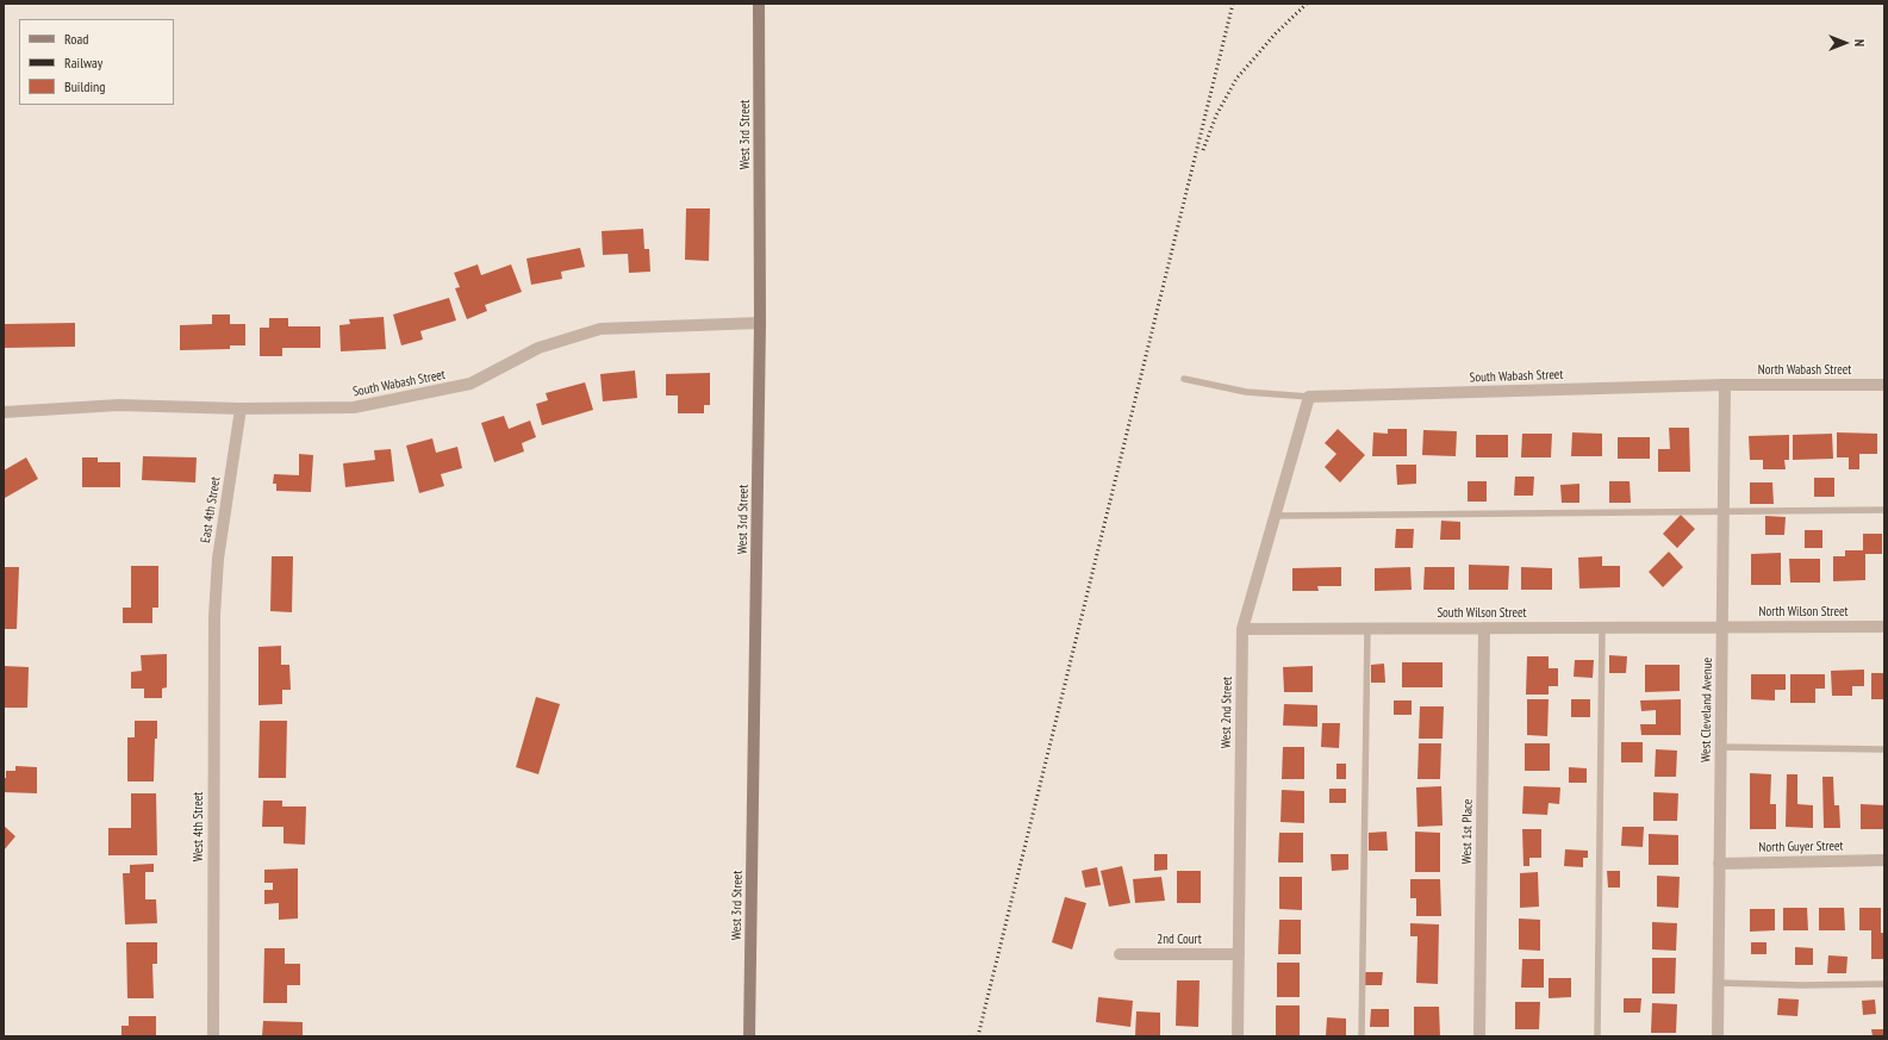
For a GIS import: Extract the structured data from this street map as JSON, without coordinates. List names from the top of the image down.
{
  "streets": {
    "street": [
      "West 3rd Street",
      "North Wabash Street",
      "South Wabash Street",
      "East 4th Street",
      "North Wilson Street",
      "South Wilson Street",
      "West Cleveland Avenue",
      "West 2nd Street",
      "West 4th Street",
      "West 1st Place",
      "North Guyer Street",
      "2nd Court"
    ]
  },
  "crossings": [
    ["West 3rd Street", "South Wabash Street"],
    ["North Wabash Street", "South Wabash Street"],
    ["North Wabash Street", "West Cleveland Avenue"],
    ["South Wabash Street", "East 4th Street"],
    ["South Wabash Street", "West Cleveland Avenue"],
    ["South Wabash Street", "West 2nd Street"],
    ["East 4th Street", "West 4th Street"],
    ["North Wilson Street", "South Wilson Street"],
    ["North Wilson Street", "West Cleveland Avenue"],
    ["South Wilson Street", "West Cleveland Avenue"],
    ["South Wilson Street", "West 2nd Street"],
    ["South Wilson Street", "West 1st Place"],
    ["West Cleveland Avenue", "North Guyer Street"],
    ["West 2nd Street", "2nd Court"]
  ],
  "legend": ["Road", "Railway", "Building"],
  "north": "right"
}
